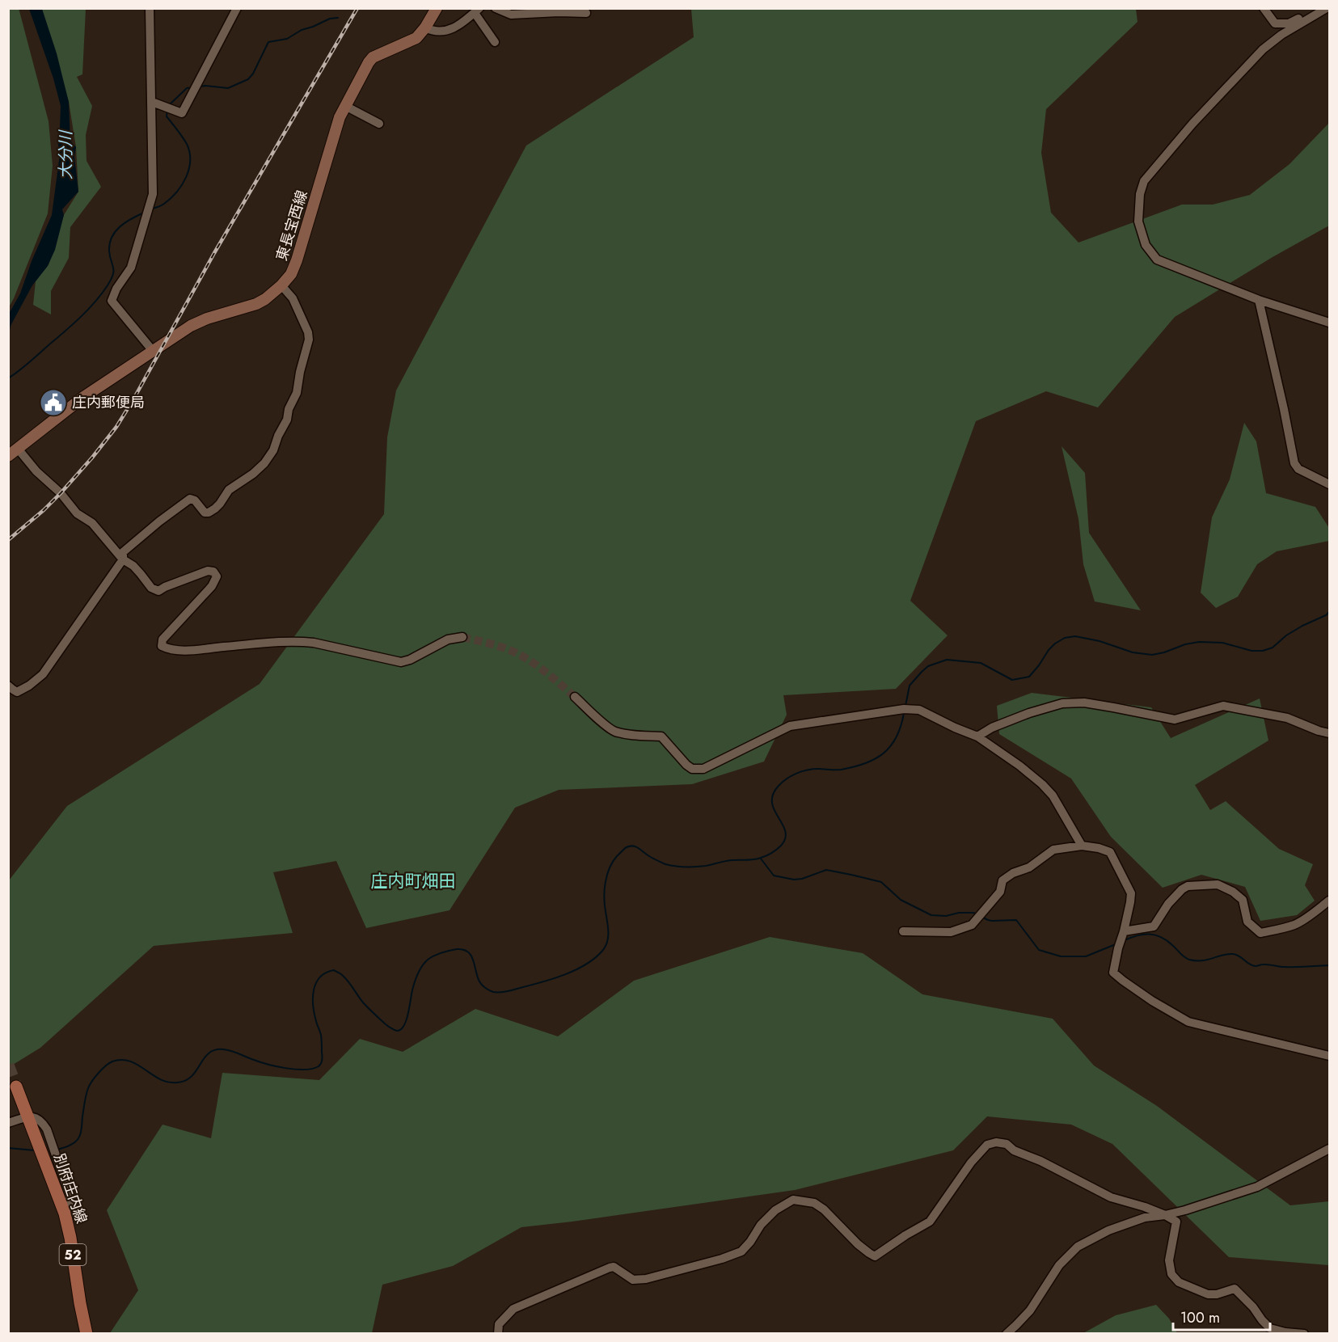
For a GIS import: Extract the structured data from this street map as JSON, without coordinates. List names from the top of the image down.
{
  "streets": {
    "main road": ["東長宝西線", "別府庄内線", "52"]
  },
  "districts": ["庄内町畑田"],
  "water": ["大分川"],
  "places": {
    "public building": ["庄内郵便局"]
  },
  "scale_bar": "100 m"
}
